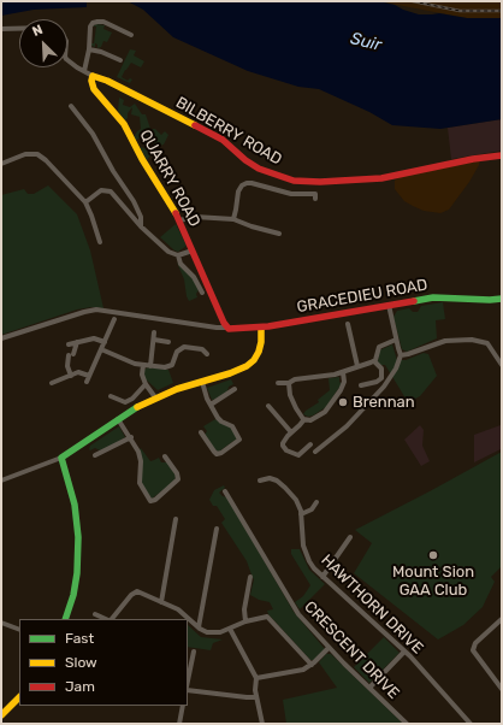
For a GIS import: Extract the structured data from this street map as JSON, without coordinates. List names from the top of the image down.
{
  "streets": {
    "street": [
      "BILBERRY ROAD",
      "QUARRY ROAD",
      "GRACEDIEU ROAD",
      "HAWTHORN DRIVE",
      "CRESCENT DRIVE"
    ]
  },
  "crossings": [
    ["BILBERRY ROAD", "QUARRY ROAD"],
    ["QUARRY ROAD", "GRACEDIEU ROAD"]
  ],
  "water": ["Suir"],
  "places": ["Brennan", "Mount Sion GAA Club"],
  "legend": ["Fast", "Slow", "Jam"],
  "north": "top left"
}
